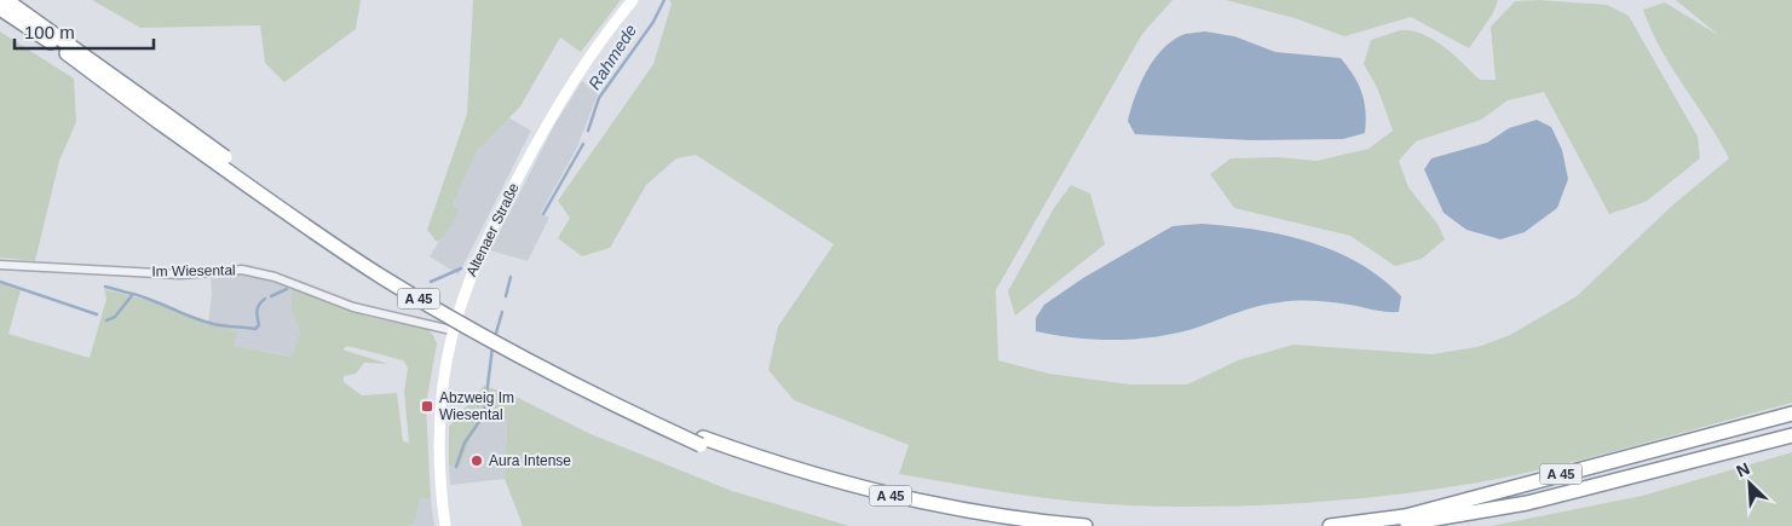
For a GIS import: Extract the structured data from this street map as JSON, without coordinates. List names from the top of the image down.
{
  "streets": {
    "highway": ["A 45"],
    "main road": ["Altenaer Straße"],
    "street": ["Im Wiesental"]
  },
  "crossings": [
    ["Altenaer Straße", "Im Wiesental"]
  ],
  "water": ["Rahmede"],
  "places": {
    "transit": ["Abzweig Im Wiesental"],
    "other": ["Aura Intense"]
  },
  "scale_bar": "100 m",
  "north": "top left"
}
